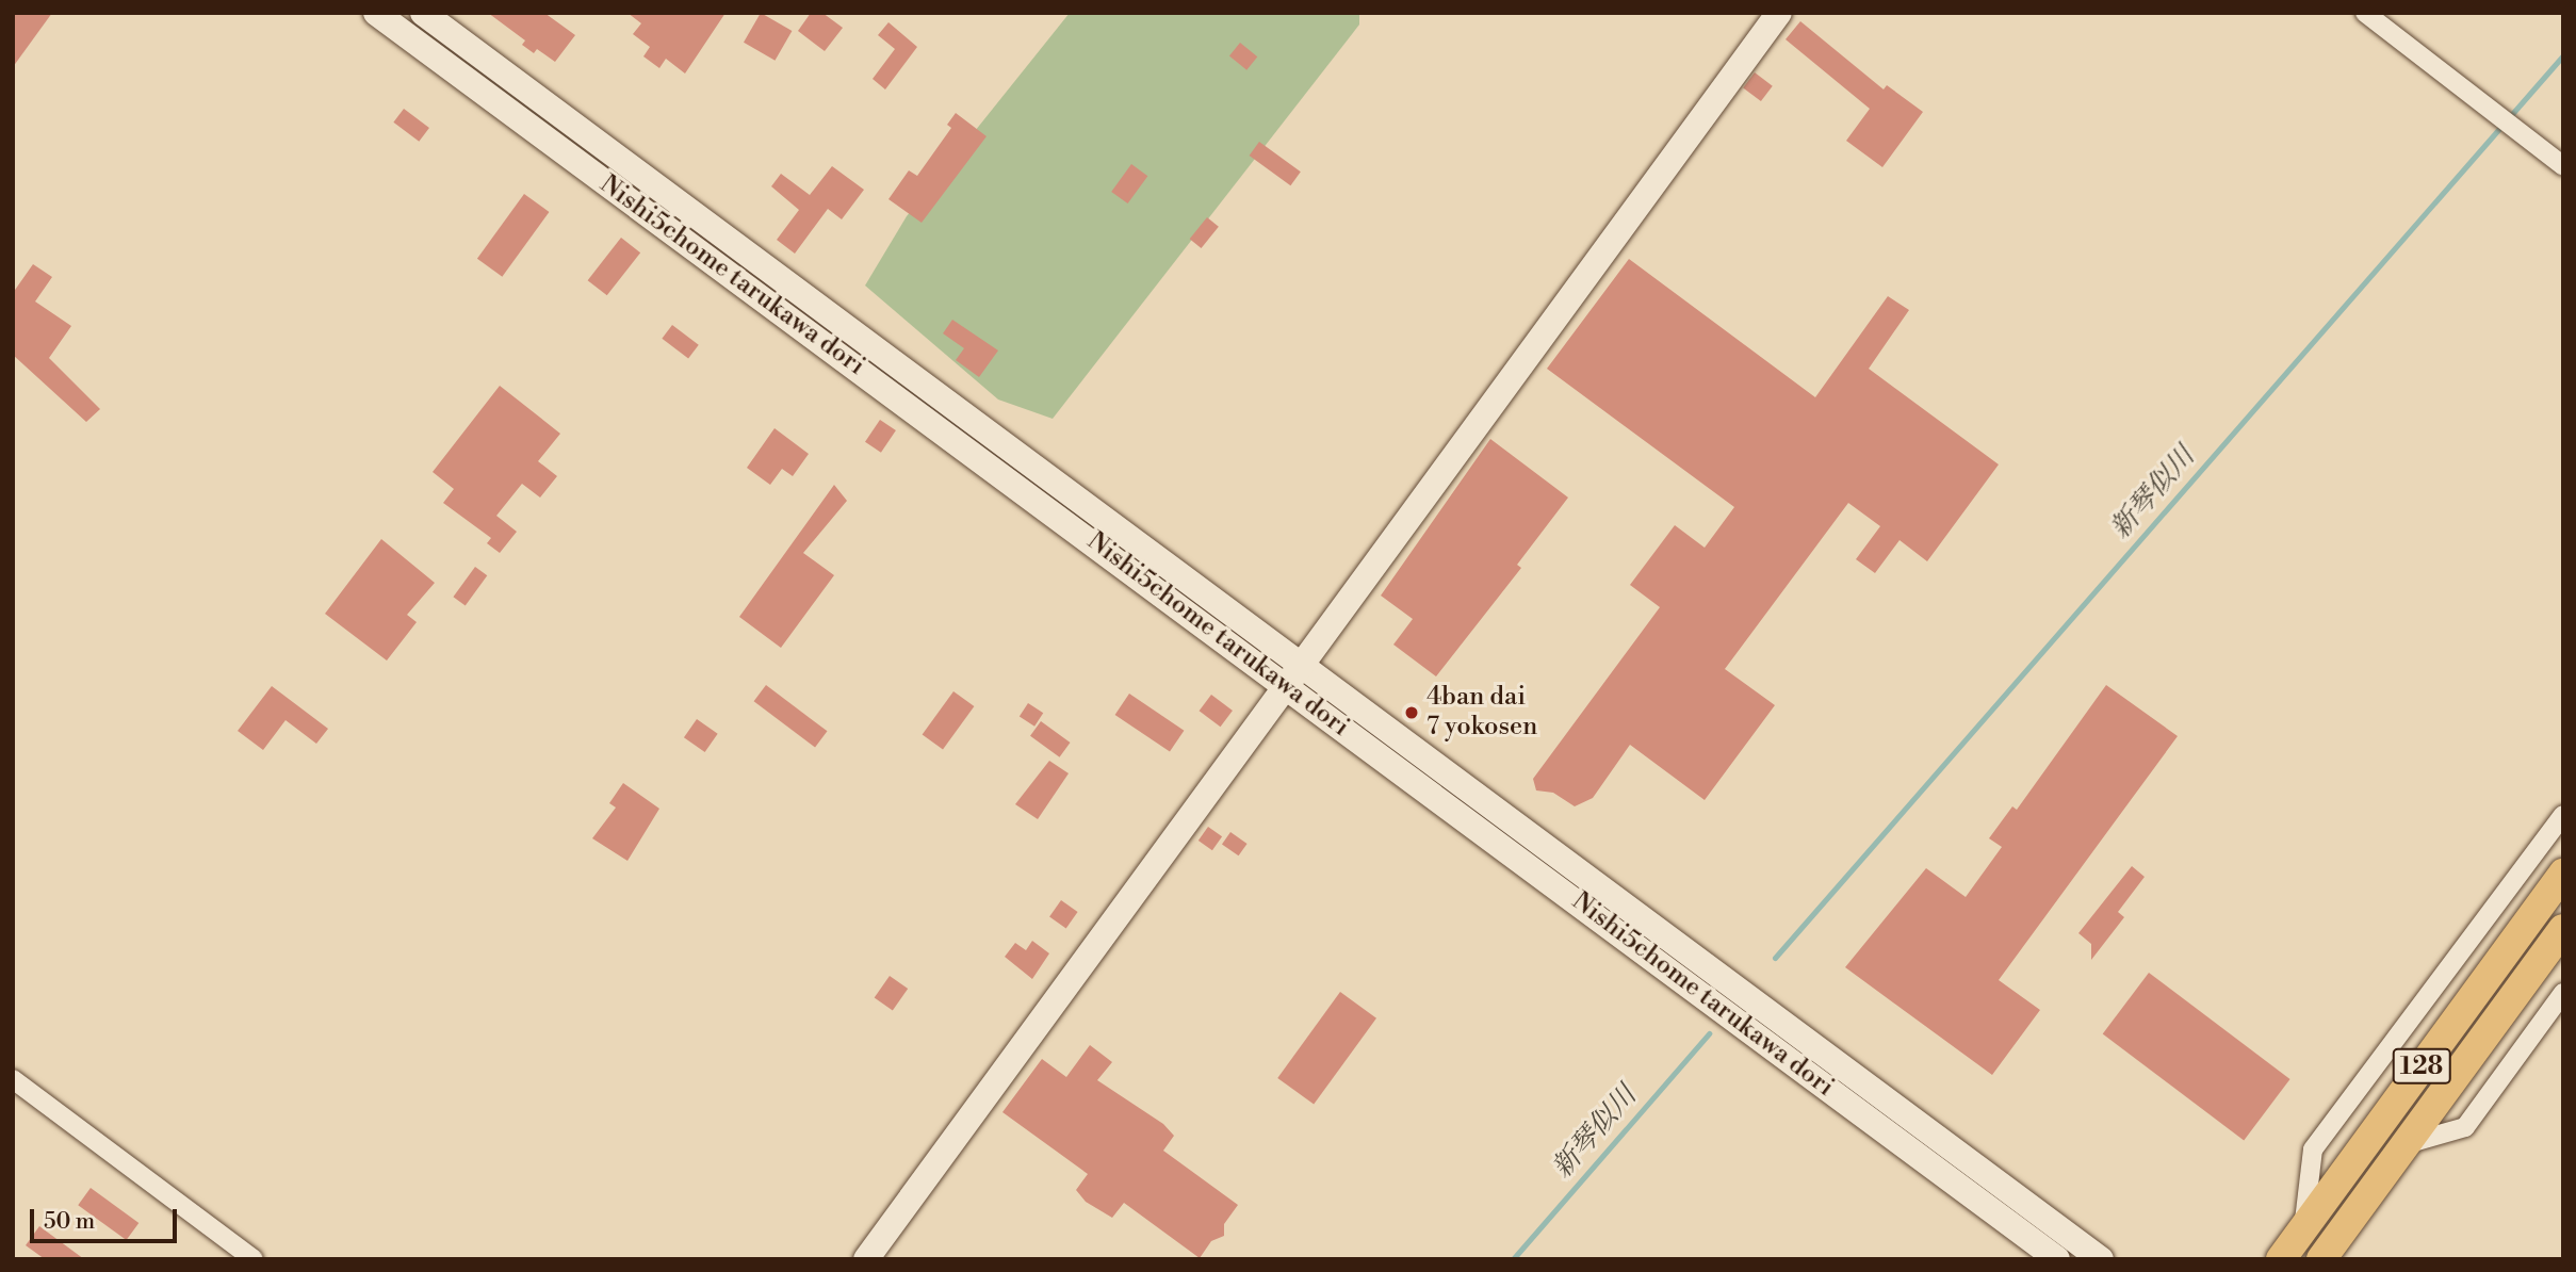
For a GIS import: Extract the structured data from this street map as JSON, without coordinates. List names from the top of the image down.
{
  "streets": {
    "main road": ["Nishi5chome tarukawa dori", "128"]
  },
  "water": ["新琴似川"],
  "places": ["4ban dai 7 yokosen"],
  "scale_bar": "50 m"
}
